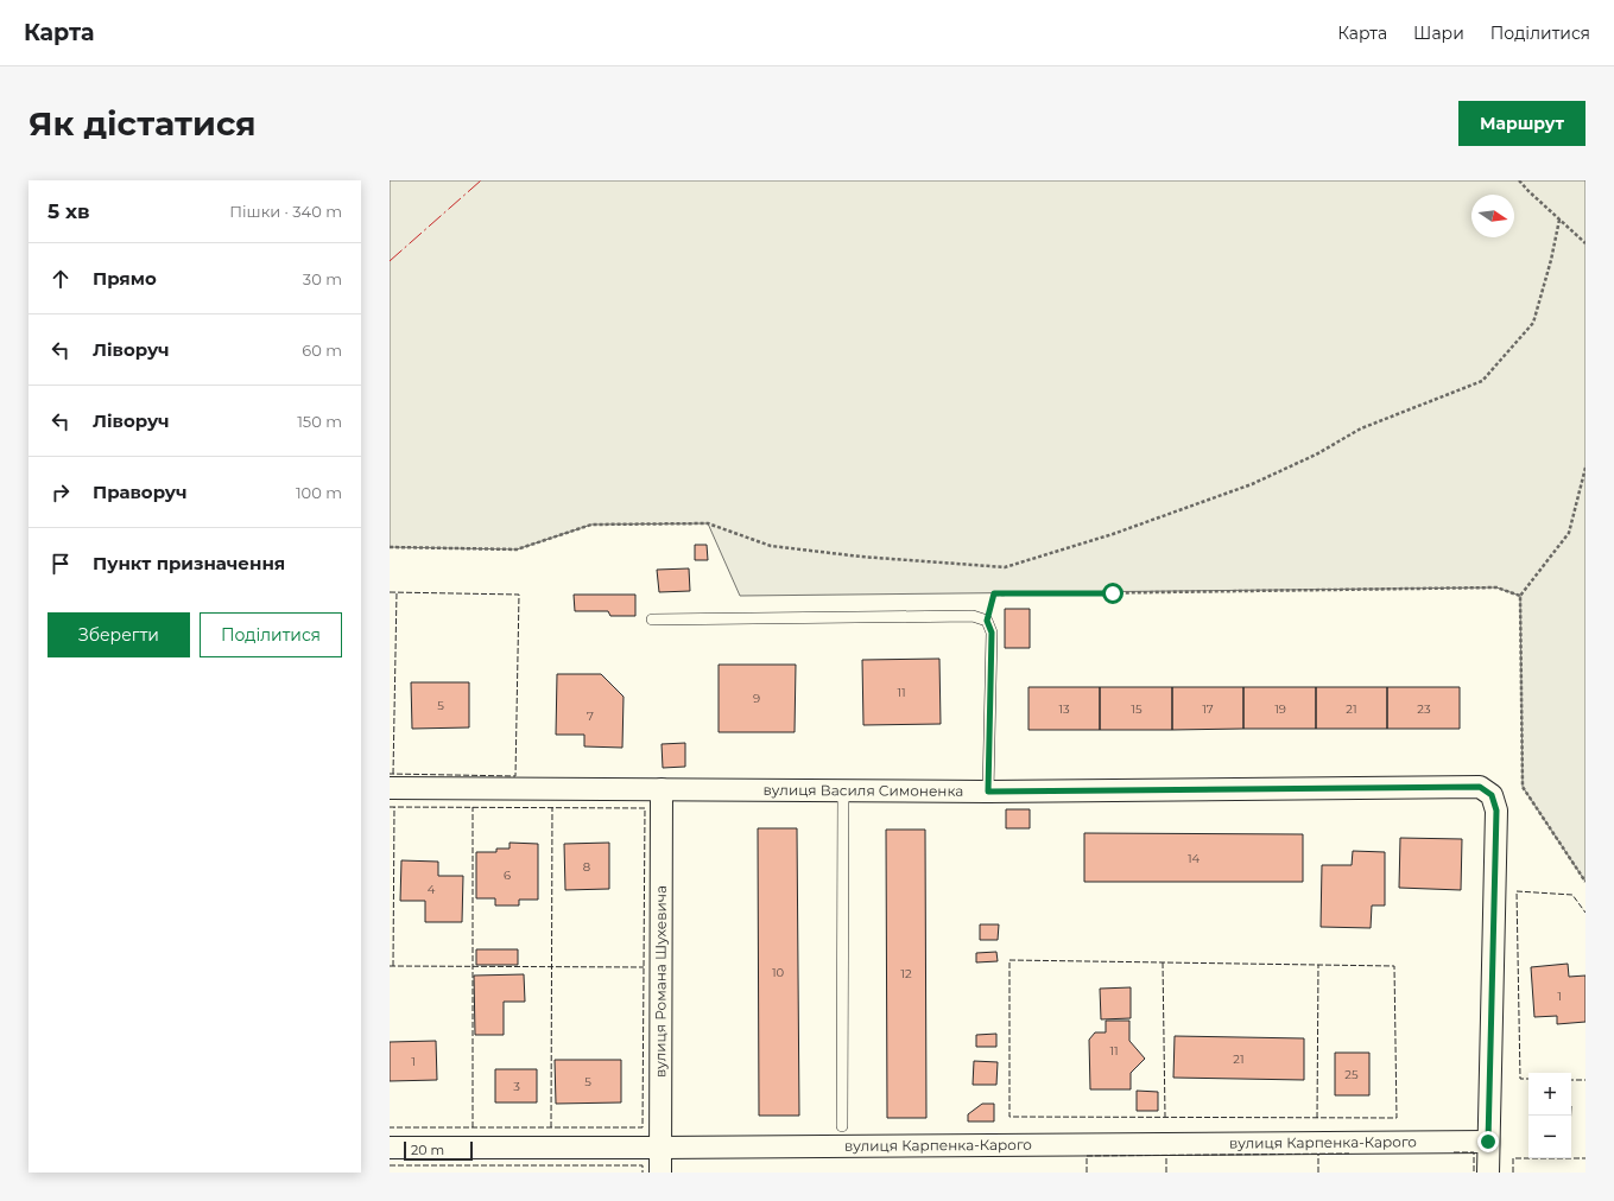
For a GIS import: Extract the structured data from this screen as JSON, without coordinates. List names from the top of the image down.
{
  "streets": {
    "street": ["вулиця Василя Симоненка", "вулиця Романа Шухевича", "вулиця Карпенка-Карого"]
  },
  "crossings": [
    ["вулиця Василя Симоненка", "вулиця Романа Шухевича"],
    ["вулиця Василя Симоненка", "вулиця Карпенка-Карого"],
    ["вулиця Романа Шухевича", "вулиця Карпенка-Карого"]
  ],
  "house_numbers": [
    "11",
    "9",
    "5",
    "13",
    "15",
    "17",
    "19",
    "21",
    "23",
    "7",
    "14",
    "8",
    "6",
    "4",
    "10",
    "12",
    "1",
    "11",
    "21",
    "1",
    "25",
    "5",
    "3"
  ],
  "scale_bar": "20 m",
  "north": "right",
  "page": {
    "header": "Карта",
    "nav": ["Карта", "Шари", "Поділитися"],
    "buttons": [
      "Маршрут",
      ["Зберегти", "Поділитися"]
    ],
    "title": "Як дістатися",
    "heading": ["5 хв", "Пішки · 340 m"],
    "list": [
      ["Прямо", "30 m"],
      ["Ліворуч", "60 m"],
      ["Ліворуч", "150 m"],
      ["Праворуч", "100 m"],
      "Пункт призначення"
    ],
    "map_buttons": ["+", "−"],
    "scale": "20 m"
  }
}
